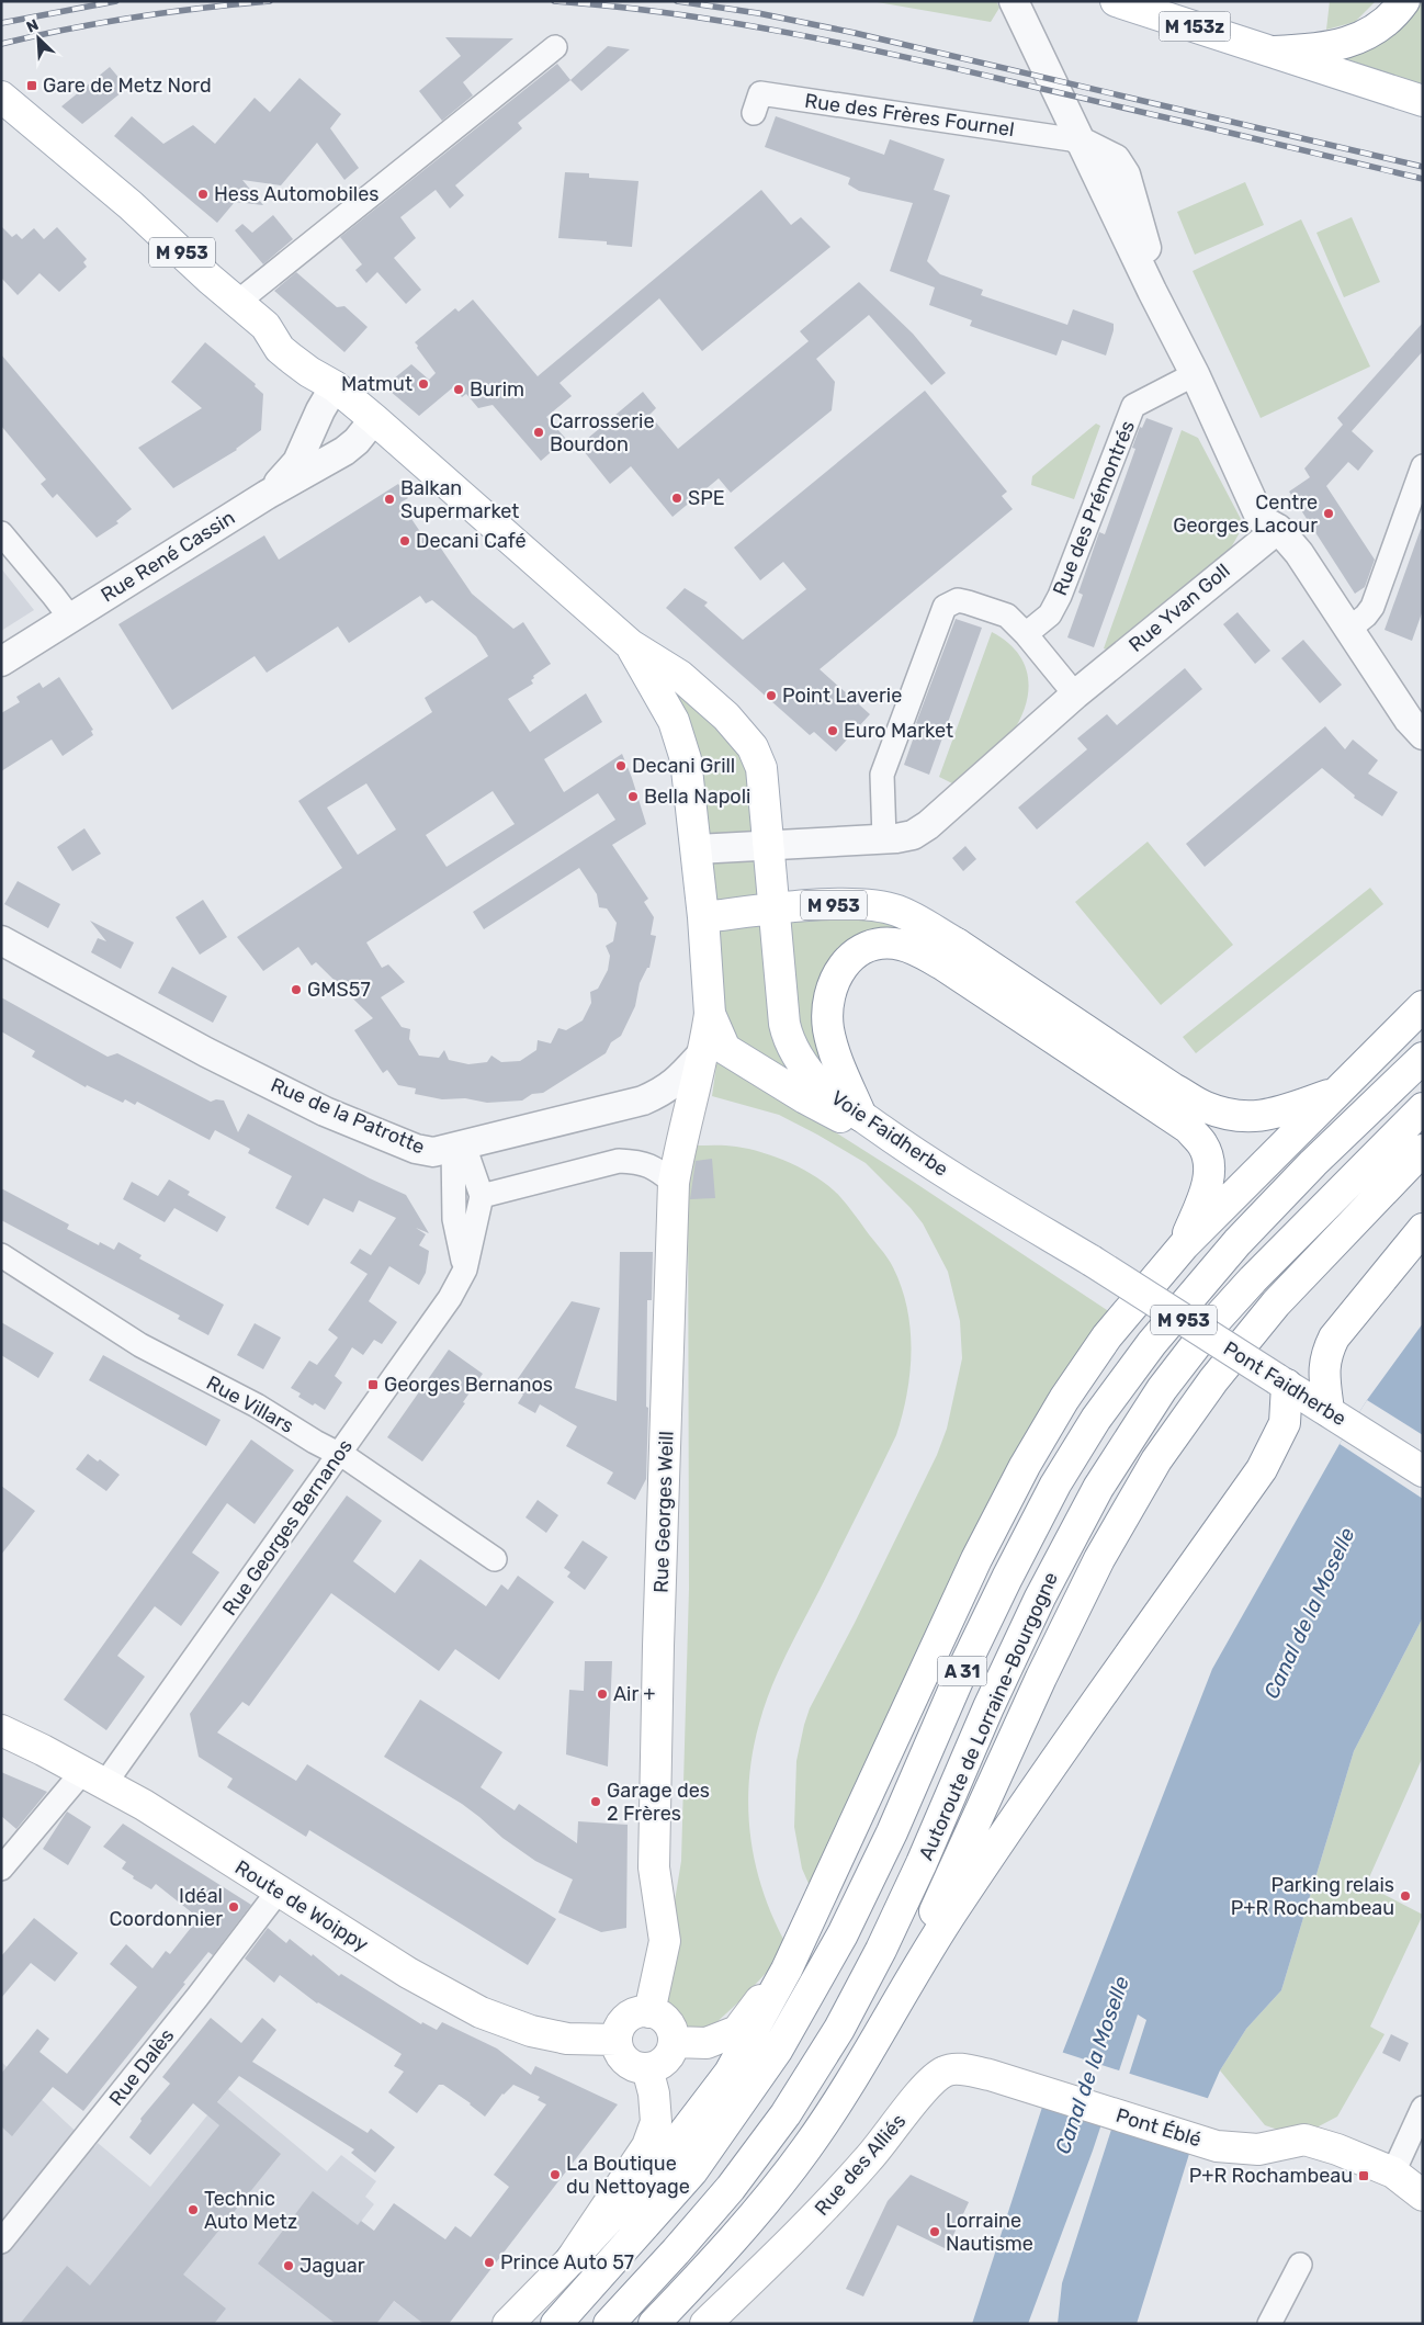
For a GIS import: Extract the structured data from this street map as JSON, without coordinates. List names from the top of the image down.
{
  "streets": {
    "main road": [
      "M 153z",
      "M 953",
      "Voie Faidherbe",
      "Pont Faidherbe",
      "Rue Georges Weill",
      "A 31",
      "Autoroute de Lorraine-Bourgogne",
      "Route de Woippy",
      "Pont Éblé",
      "Rue des Alliés"
    ],
    "street": [
      "Rue des Frères Fournel",
      "Rue des Prémontrés",
      "Rue René Cassin",
      "Rue Yvan Goll",
      "Rue de la Patrotte",
      "Rue Villars",
      "Rue Georges Bernanos",
      "Rue Dalès"
    ]
  },
  "crossings": [
    ["M 953", "Rue René Cassin"],
    ["M 953", "Rue Yvan Goll"],
    ["M 953", "Voie Faidherbe"],
    ["M 953", "Rue Georges Weill"],
    ["Rue de la Patrotte", "Rue Georges Weill"],
    ["Voie Faidherbe", "Pont Faidherbe"],
    ["Rue Villars", "Rue Georges Bernanos"],
    ["Rue Georges Weill", "Route de Woippy"],
    ["Rue Georges Bernanos", "Route de Woippy"],
    ["Route de Woippy", "Rue Dalès"],
    ["Pont Éblé", "Rue des Alliés"]
  ],
  "water": ["Canal de la Moselle"],
  "places": {
    "transit": ["Gare de Metz Nord", "Georges Bernanos", "P+R Rochambeau"],
    "other": [
      "Hess Automobiles",
      "Matmut",
      "Burim",
      "Carrosserie Bourdon",
      "SPE",
      "Balkan Supermarket",
      "Centre Georges Lacour",
      "Decani Café",
      "Point Laverie",
      "Euro Market",
      "Decani Grill",
      "Bella Napoli",
      "GMS57",
      "Air +",
      "Garage des 2 Frères",
      "Parking relais P+R Rochambeau",
      "Idéal Coordonnier",
      "La Boutique du Nettoyage",
      "Technic Auto Metz",
      "Lorraine Nautisme",
      "Prince Auto 57",
      "Jaguar"
    ]
  },
  "north": "top left"
}
